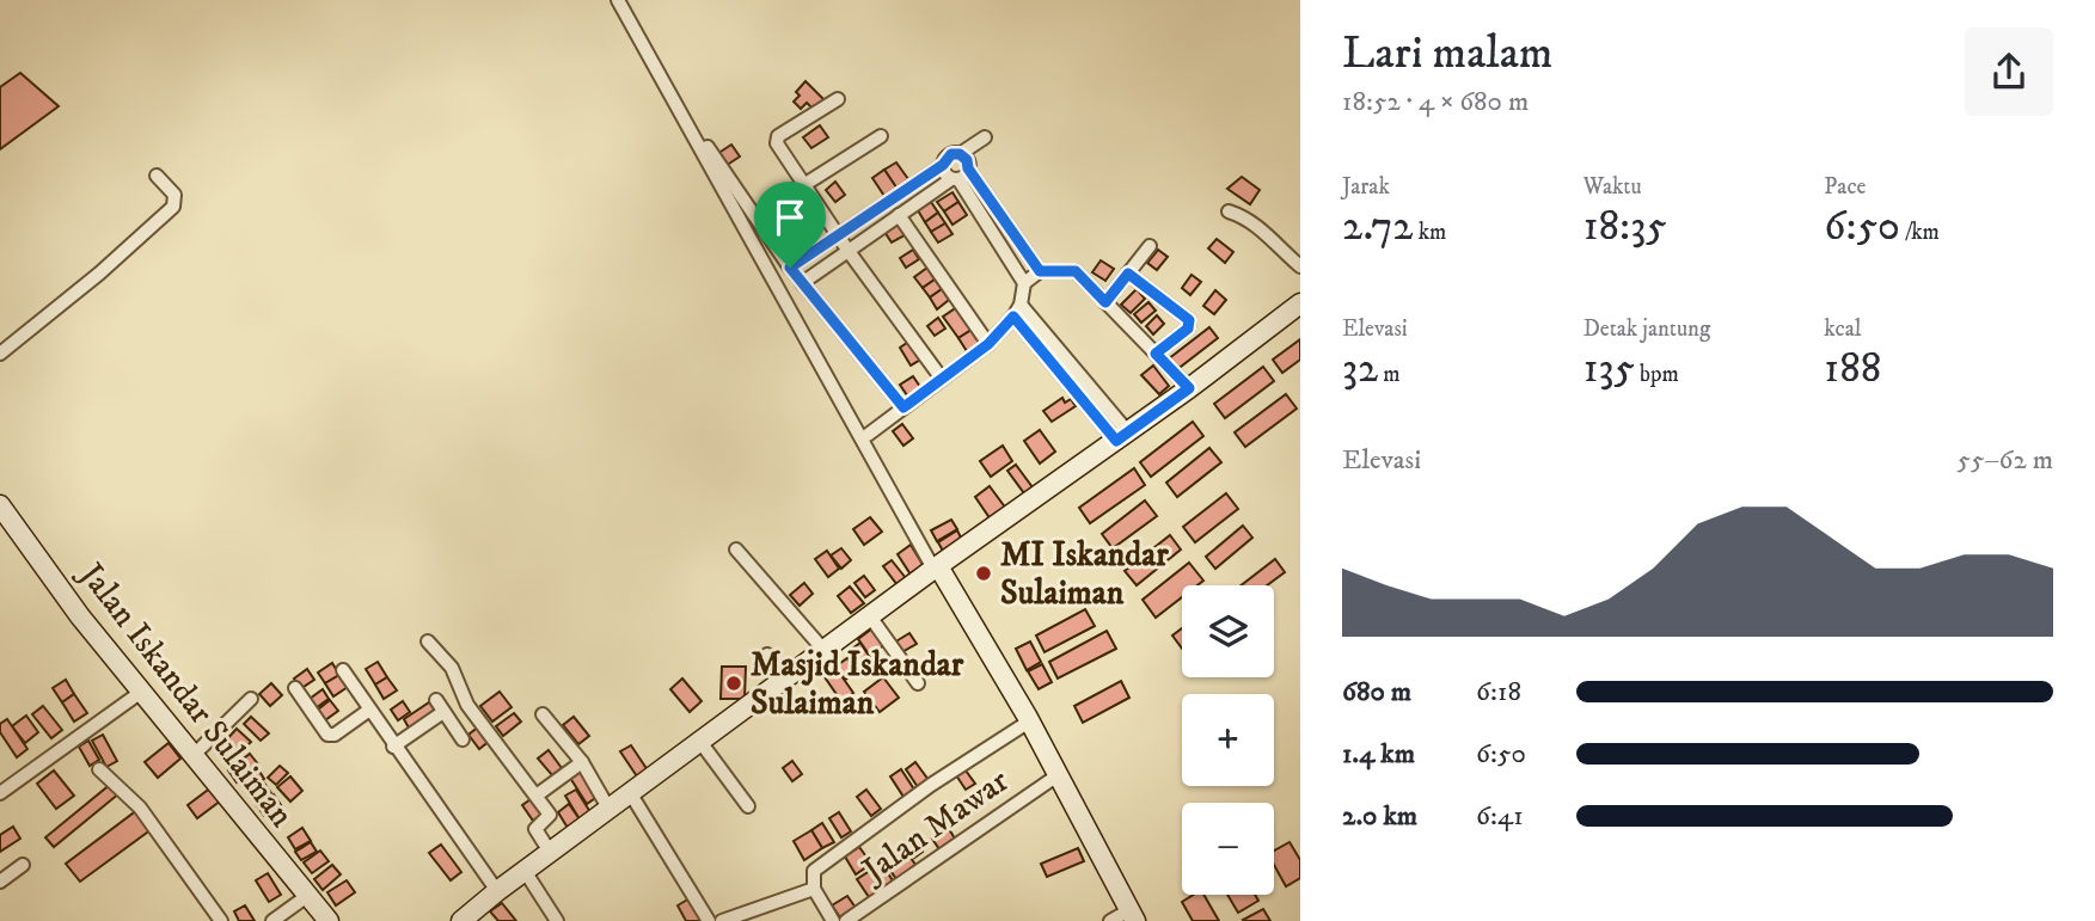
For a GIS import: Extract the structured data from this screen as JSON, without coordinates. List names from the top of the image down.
{
  "streets": {
    "street": ["Jalan Iskandar Sulaiman", "Jalan Mawar"]
  },
  "places": ["MI Iskandar Sulaiman", "Masjid Iskandar Sulaiman"],
  "page": {
    "heading": ["Lari malam", "18:52 · 4 × 680 m"],
    "stats": [
      ["Jarak", "2.72 km"],
      ["Waktu", "18:35"],
      ["Pace", "6:50 /km"],
      ["Elevasi", "32 m"],
      ["Detak jantung", "135 bpm"],
      ["kcal", "188"]
    ],
    "chart": ["Elevasi", "55–62 m"],
    "map_buttons": ["+", "−"],
    "list": [
      {
        "name": "680 m",
        "note": "6:18"
      },
      {
        "name": "1.4 km",
        "note": "6:50"
      },
      {
        "name": "2.0 km",
        "note": "6:41"
      }
    ]
  }
}
